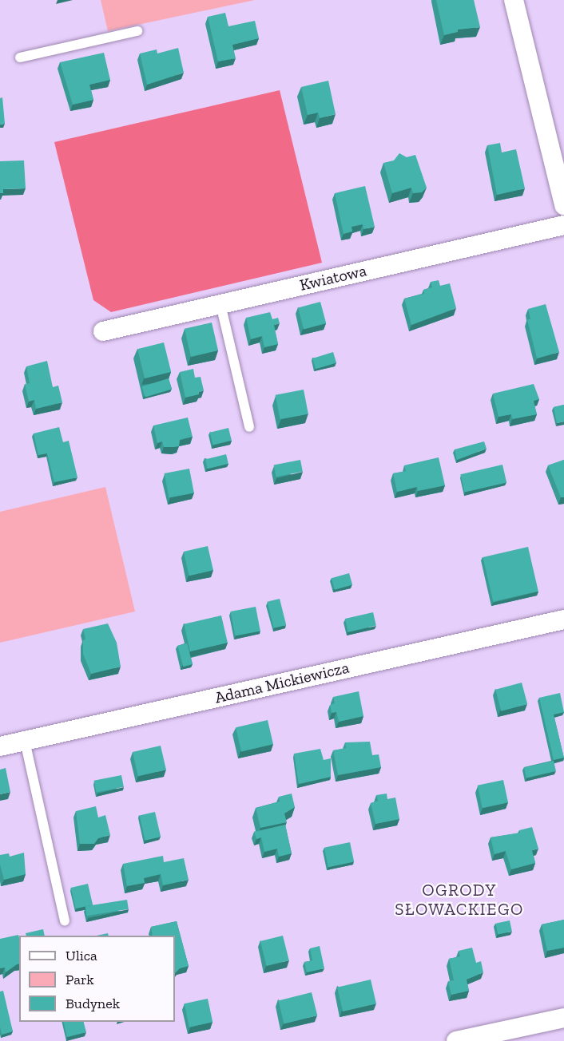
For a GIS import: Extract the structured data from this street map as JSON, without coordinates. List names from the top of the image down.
{
  "streets": {
    "street": ["Kwiatowa", "Adama Mickiewicza"]
  },
  "districts": ["OGRODY SŁOWACKIEGO"],
  "legend": ["Ulica", "Park", "Budynek"]
}
